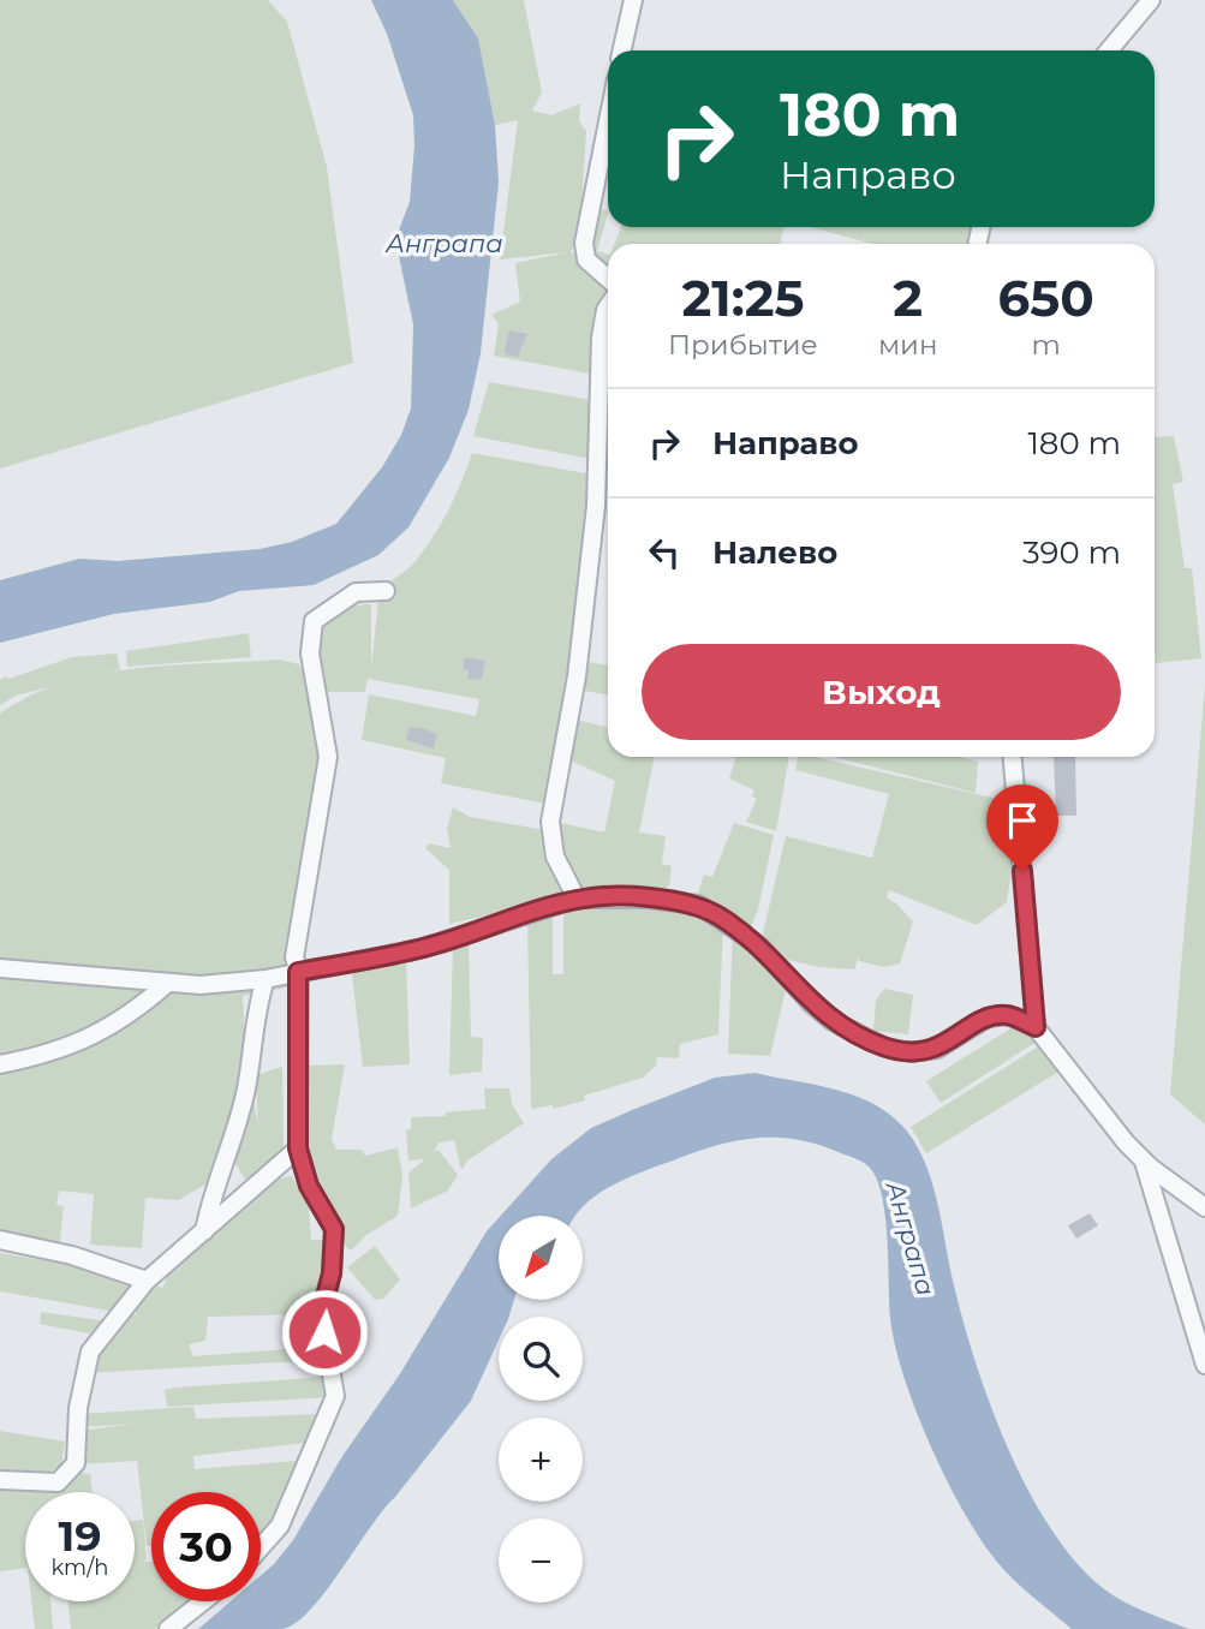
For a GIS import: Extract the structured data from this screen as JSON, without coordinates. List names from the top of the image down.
{
  "water": ["Анграпа"],
  "north": "bottom left",
  "page": {
    "turn": ["180 m", "Направо"],
    "eta": [
      "21:25",
      "Прибытие",
      "2",
      "мин",
      "650",
      "m"
    ],
    "list": [
      {
        "name": "Направо",
        "value": "180 m"
      },
      {
        "name": "Налево",
        "value": "390 m"
      }
    ],
    "buttons": "Выход",
    "map_buttons": ["+", "−"],
    "speed": "19 km/h",
    "limit": "30"
  }
}
